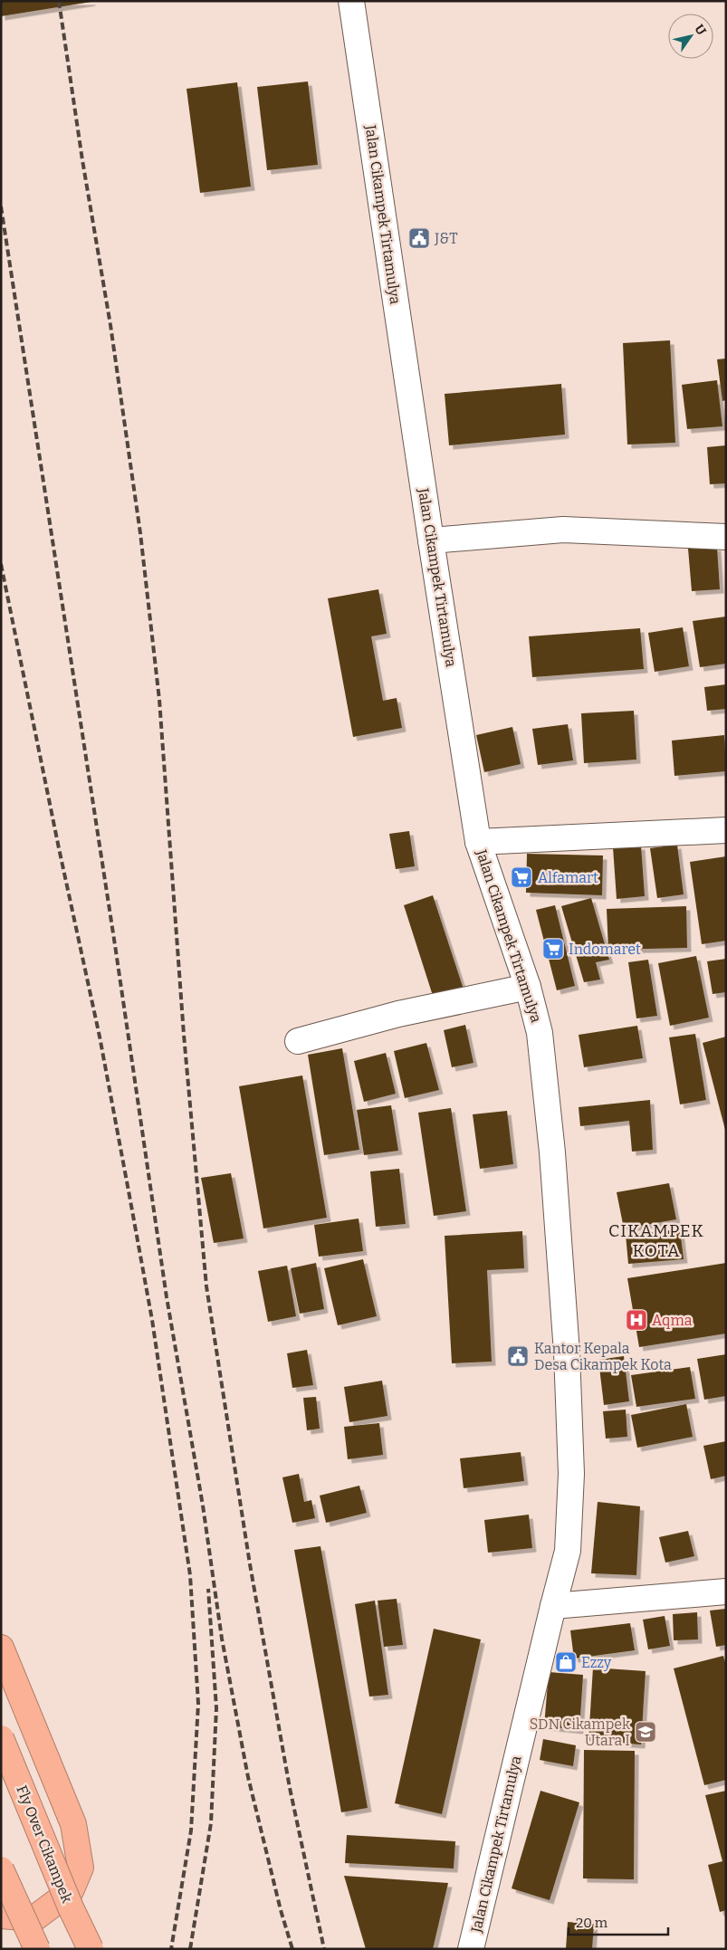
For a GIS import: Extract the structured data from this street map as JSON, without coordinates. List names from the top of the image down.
{
  "streets": {
    "highway": ["Fly Over Cikampek"],
    "street": ["Jalan Cikampek Tirtamulya"]
  },
  "districts": ["CIKAMPEK KOTA"],
  "places": {
    "public building": ["J&T", "Kantor Kepala Desa Cikampek Kota"],
    "supermarket": ["Alfamart", "Indomaret"],
    "hospital": ["Aqma"],
    "shop": ["Ezzy"],
    "school or university": ["SDN Cikampek Utara I"]
  },
  "scale_bar": "20 m",
  "north": "top right"
}
